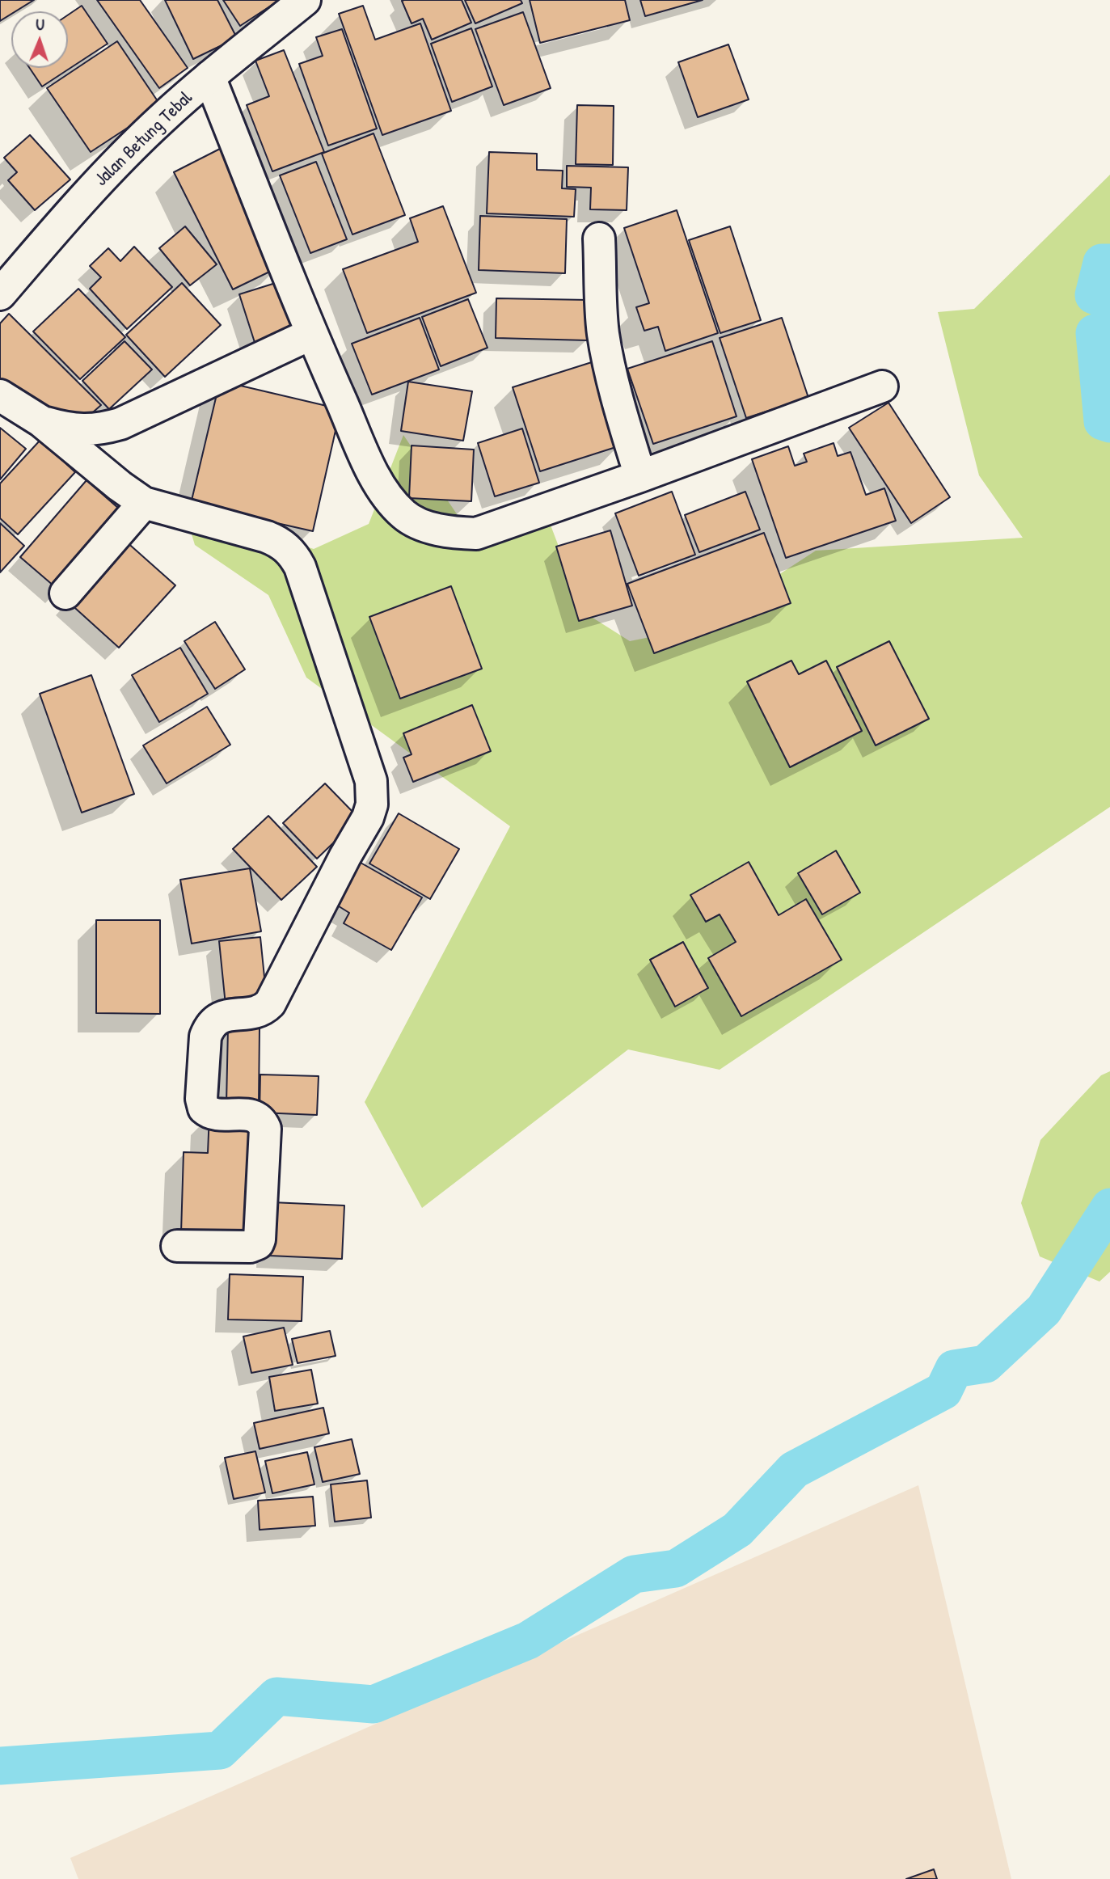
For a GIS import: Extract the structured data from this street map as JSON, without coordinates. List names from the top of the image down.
{
  "streets": {
    "street": ["Jalan Betung Tebal"]
  },
  "north": "top"
}
